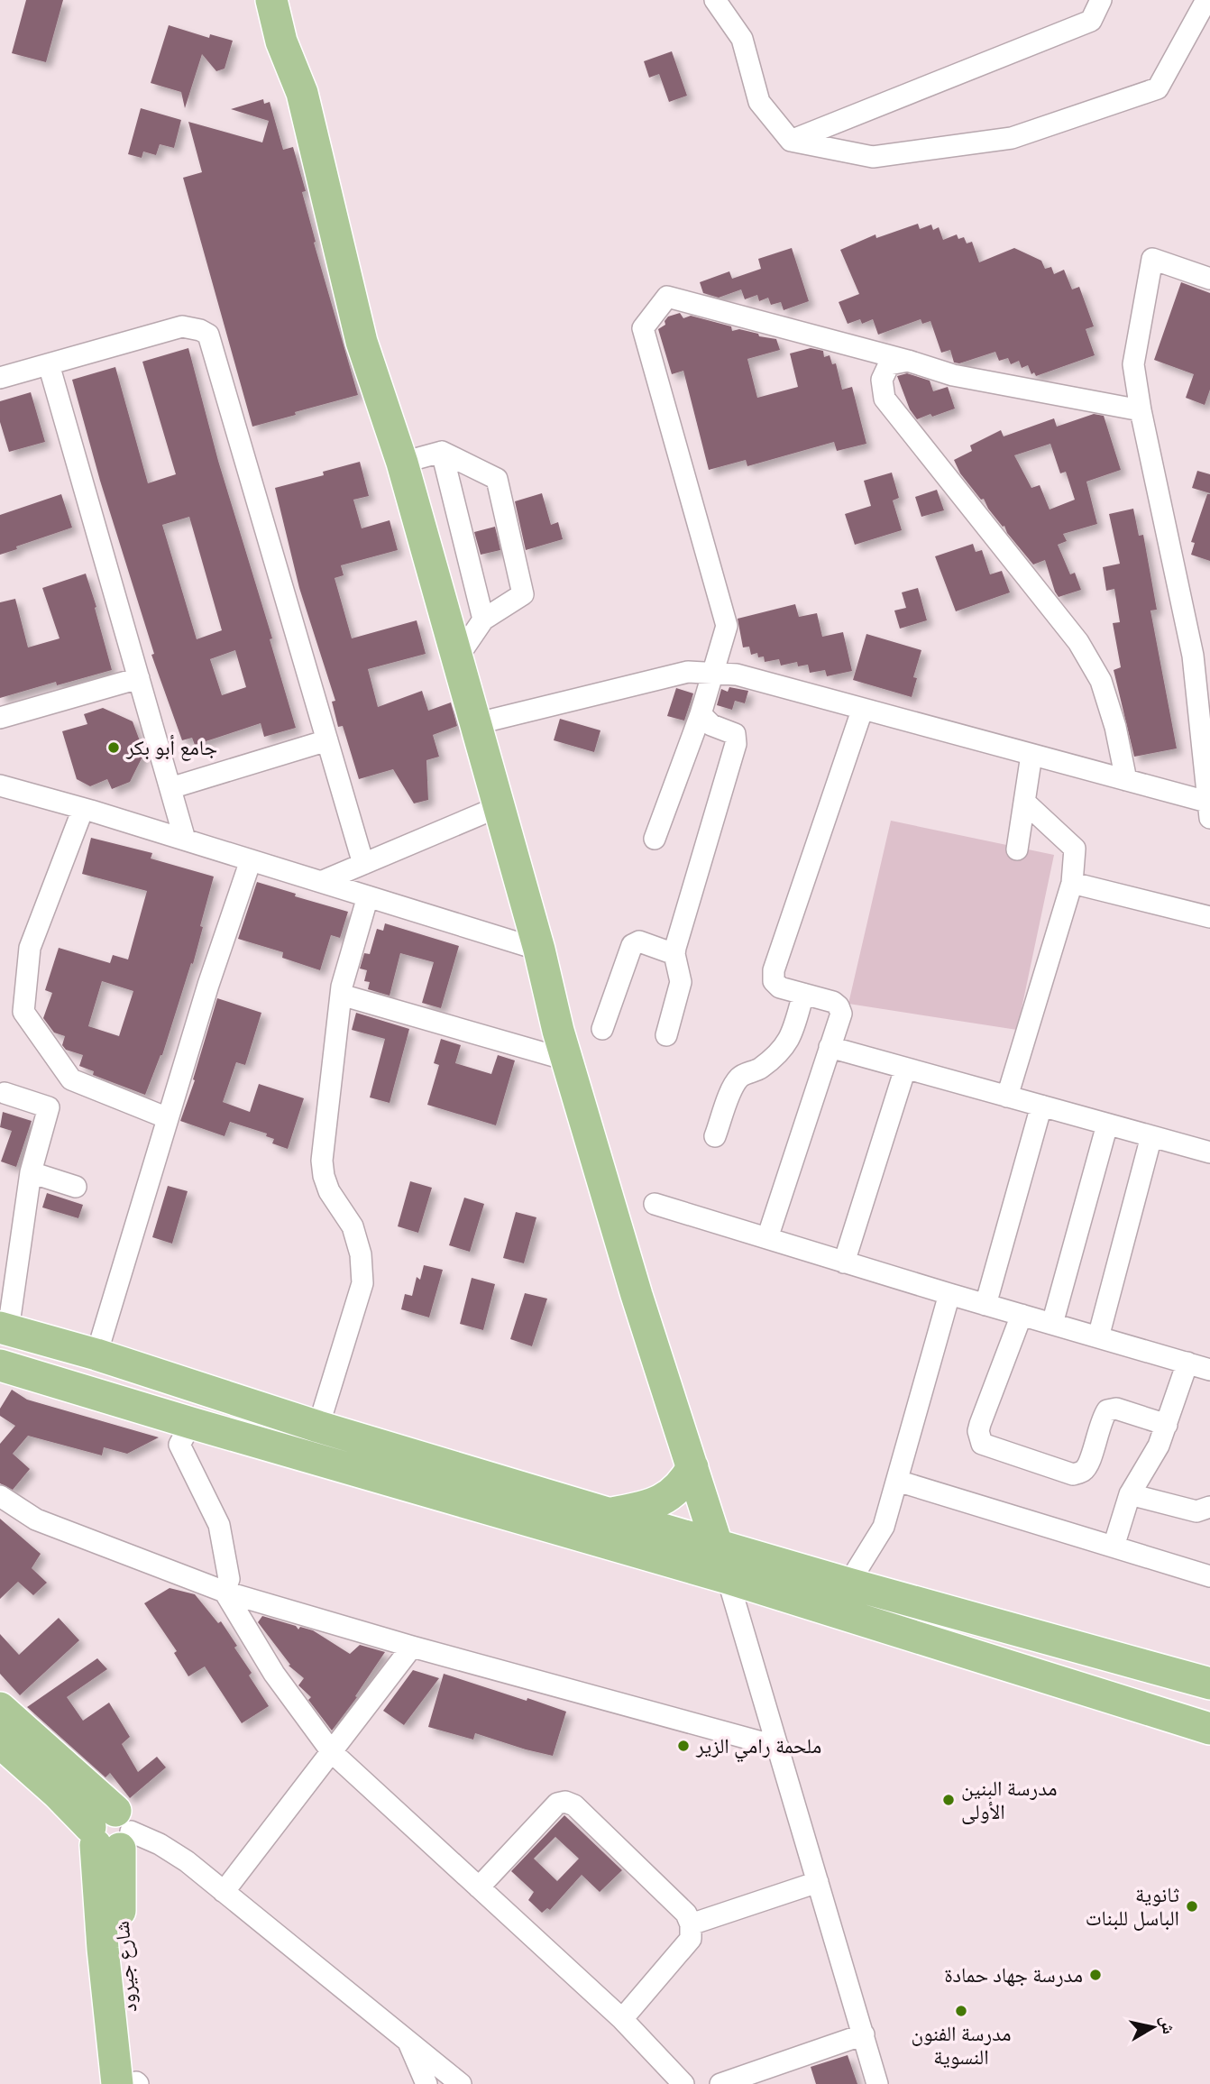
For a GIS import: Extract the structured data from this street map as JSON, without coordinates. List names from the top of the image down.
{
  "streets": {
    "main road": ["شارع جيرود"]
  },
  "places": [
    "جامع أبو بكر",
    "ملحمة رامي الزير",
    "مدرسة البنين الأولى",
    "ثانوية الباسل للبنات",
    "مدرسة جهاد حمادة",
    "مدرسة الفنون النسوية"
  ],
  "north": "right"
}
